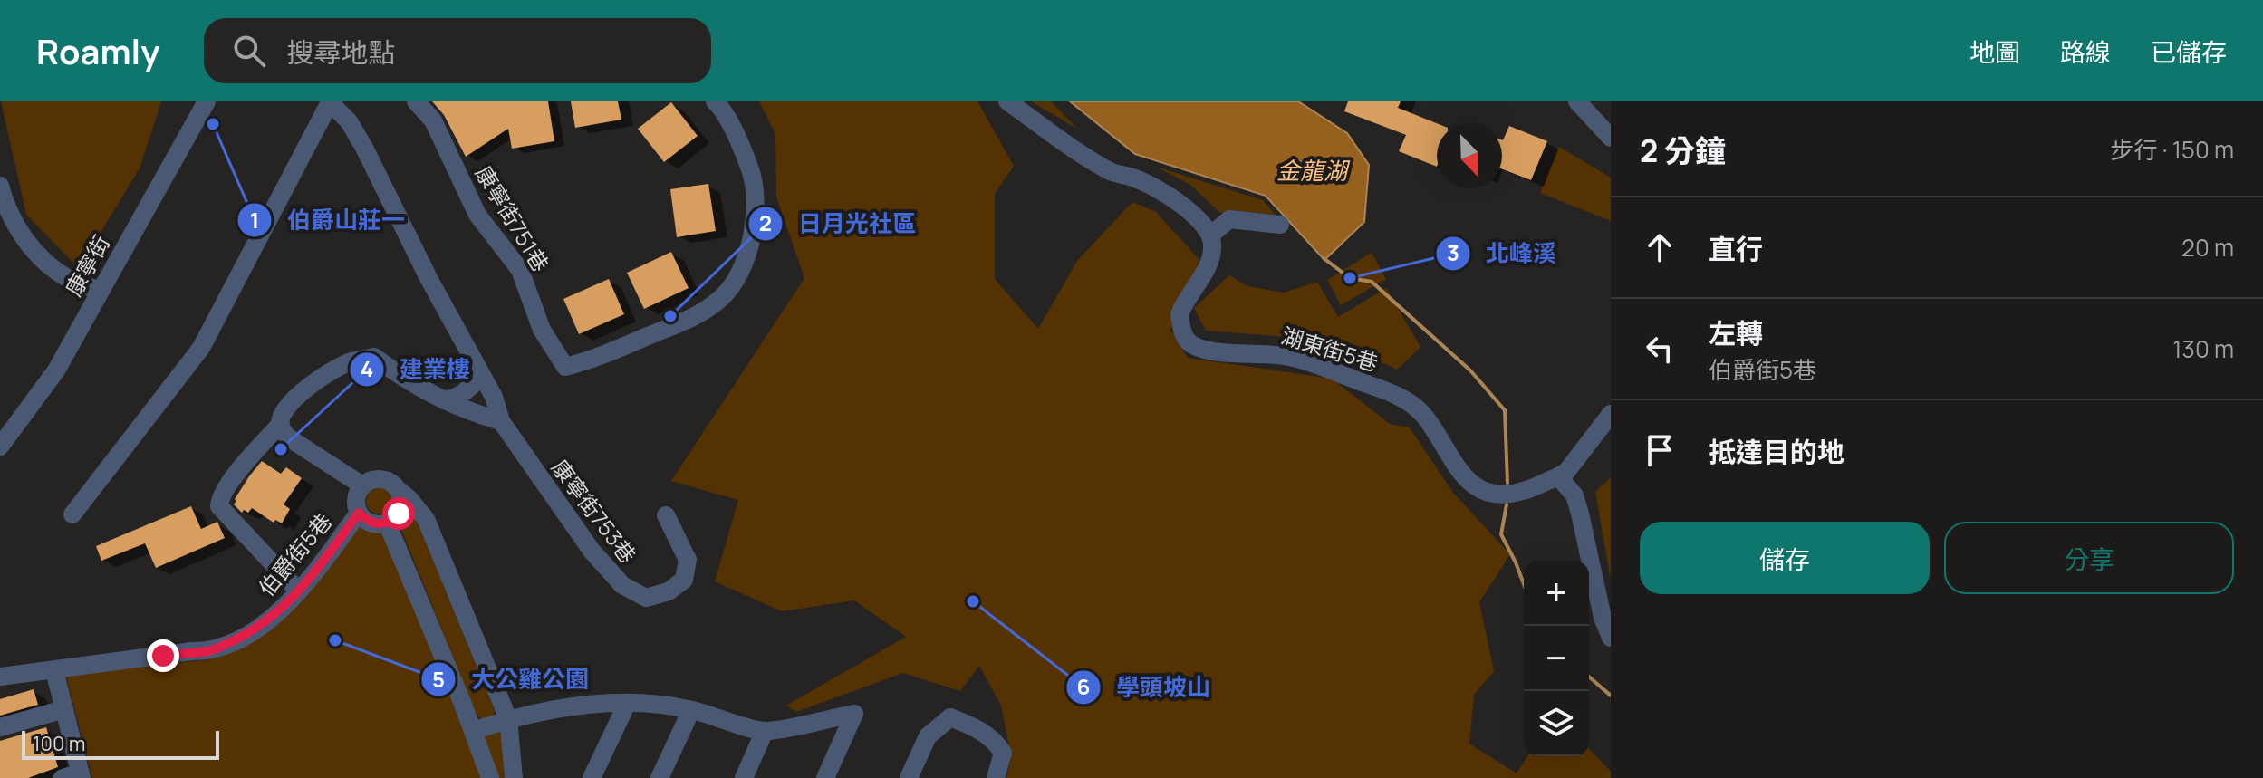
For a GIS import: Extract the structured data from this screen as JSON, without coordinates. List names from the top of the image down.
{
  "streets": {
    "street": [
      "康寧街751巷",
      "康寧街",
      "湖東街5巷",
      "康寧街753巷",
      "伯爵街5巷"
    ]
  },
  "water": ["金龍湖"],
  "places": [
    "伯爵山莊一",
    "北峰溪",
    "日月光社區",
    "建業樓",
    "學頭坡山",
    "大公雞公園"
  ],
  "scale_bar": "100 m",
  "north": "bottom right",
  "page": {
    "header": "Roamly",
    "search": "搜尋地點",
    "nav": ["地圖", "路線", "已儲存"],
    "heading": ["2 分鐘", "步行 · 150 m"],
    "list": [
      ["直行", "20 m"],
      ["左轉", "伯爵街5巷", "130 m"],
      "抵達目的地"
    ],
    "buttons": ["儲存", "分享"],
    "map_buttons": ["+", "−"],
    "scale": "100 m"
  }
}
